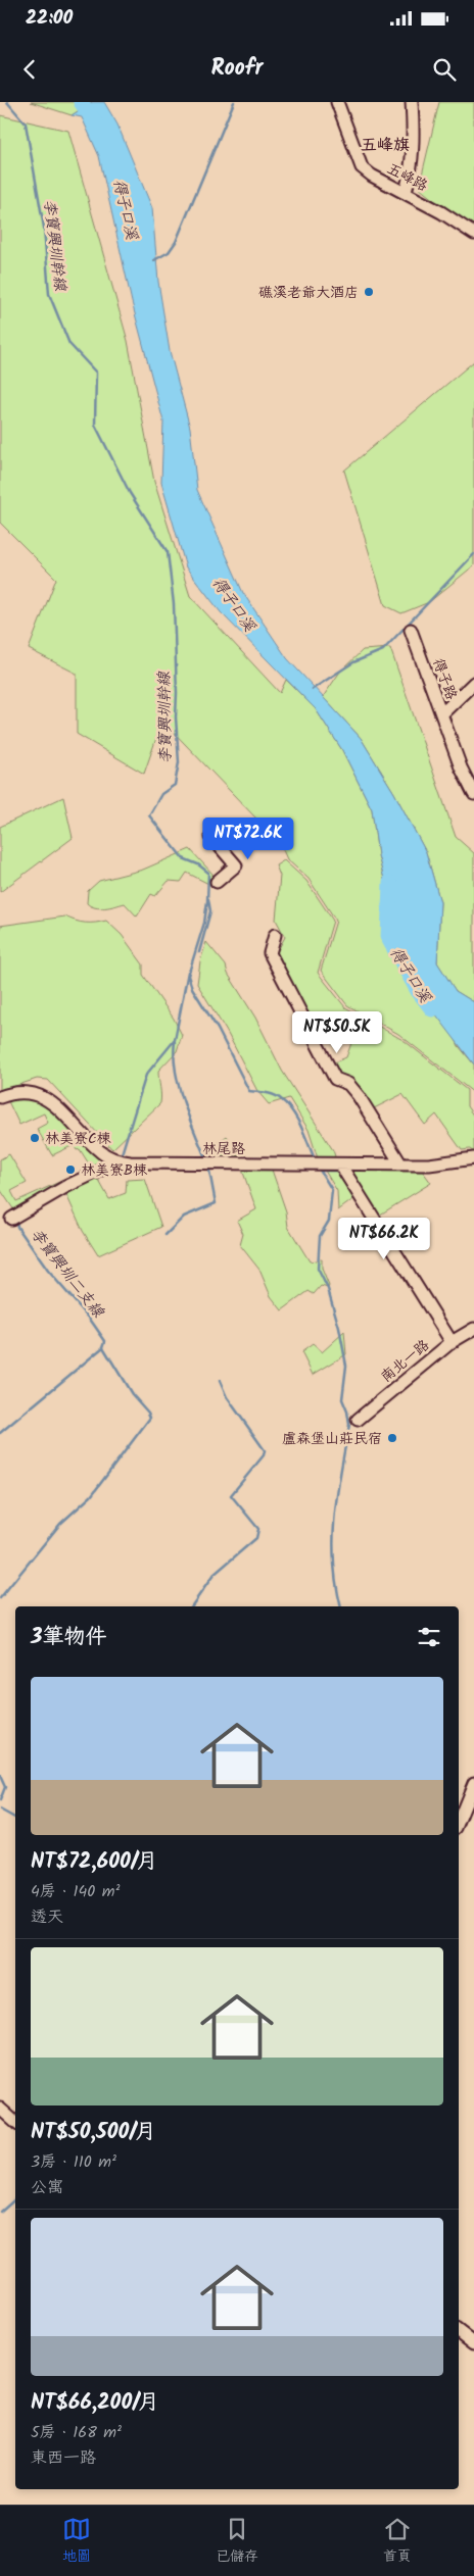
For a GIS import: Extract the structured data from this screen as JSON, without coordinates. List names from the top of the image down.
{
  "streets": {
    "street": [
      "五峰路",
      "得子路",
      "林尾路",
      "南北一路"
    ]
  },
  "districts": ["五峰旗"],
  "water": ["得子口溪", "李寶興圳幹線", "李寶興圳二支線"],
  "places": [
    "礁溪老爺大酒店",
    "林美寮C棟",
    "林美寮B棟",
    "盧森堡山莊民宿"
  ],
  "page": {
    "status": "22:00",
    "header": "Roofr",
    "price": ["NT$72.6K", "NT$50.5K", "NT$66.2K"],
    "heading": "3筆物件",
    "list": [
      {
        "name": "NT$72,600/月",
        "note": "4房 · 140 m² · 透天"
      },
      {
        "name": "NT$50,500/月",
        "note": "3房 · 110 m² · 公寓"
      },
      {
        "name": "NT$66,200/月",
        "note": "5房 · 168 m² · 東西一路"
      }
    ],
    "tabs": ["地圖", "已儲存", "首頁"]
  }
}
